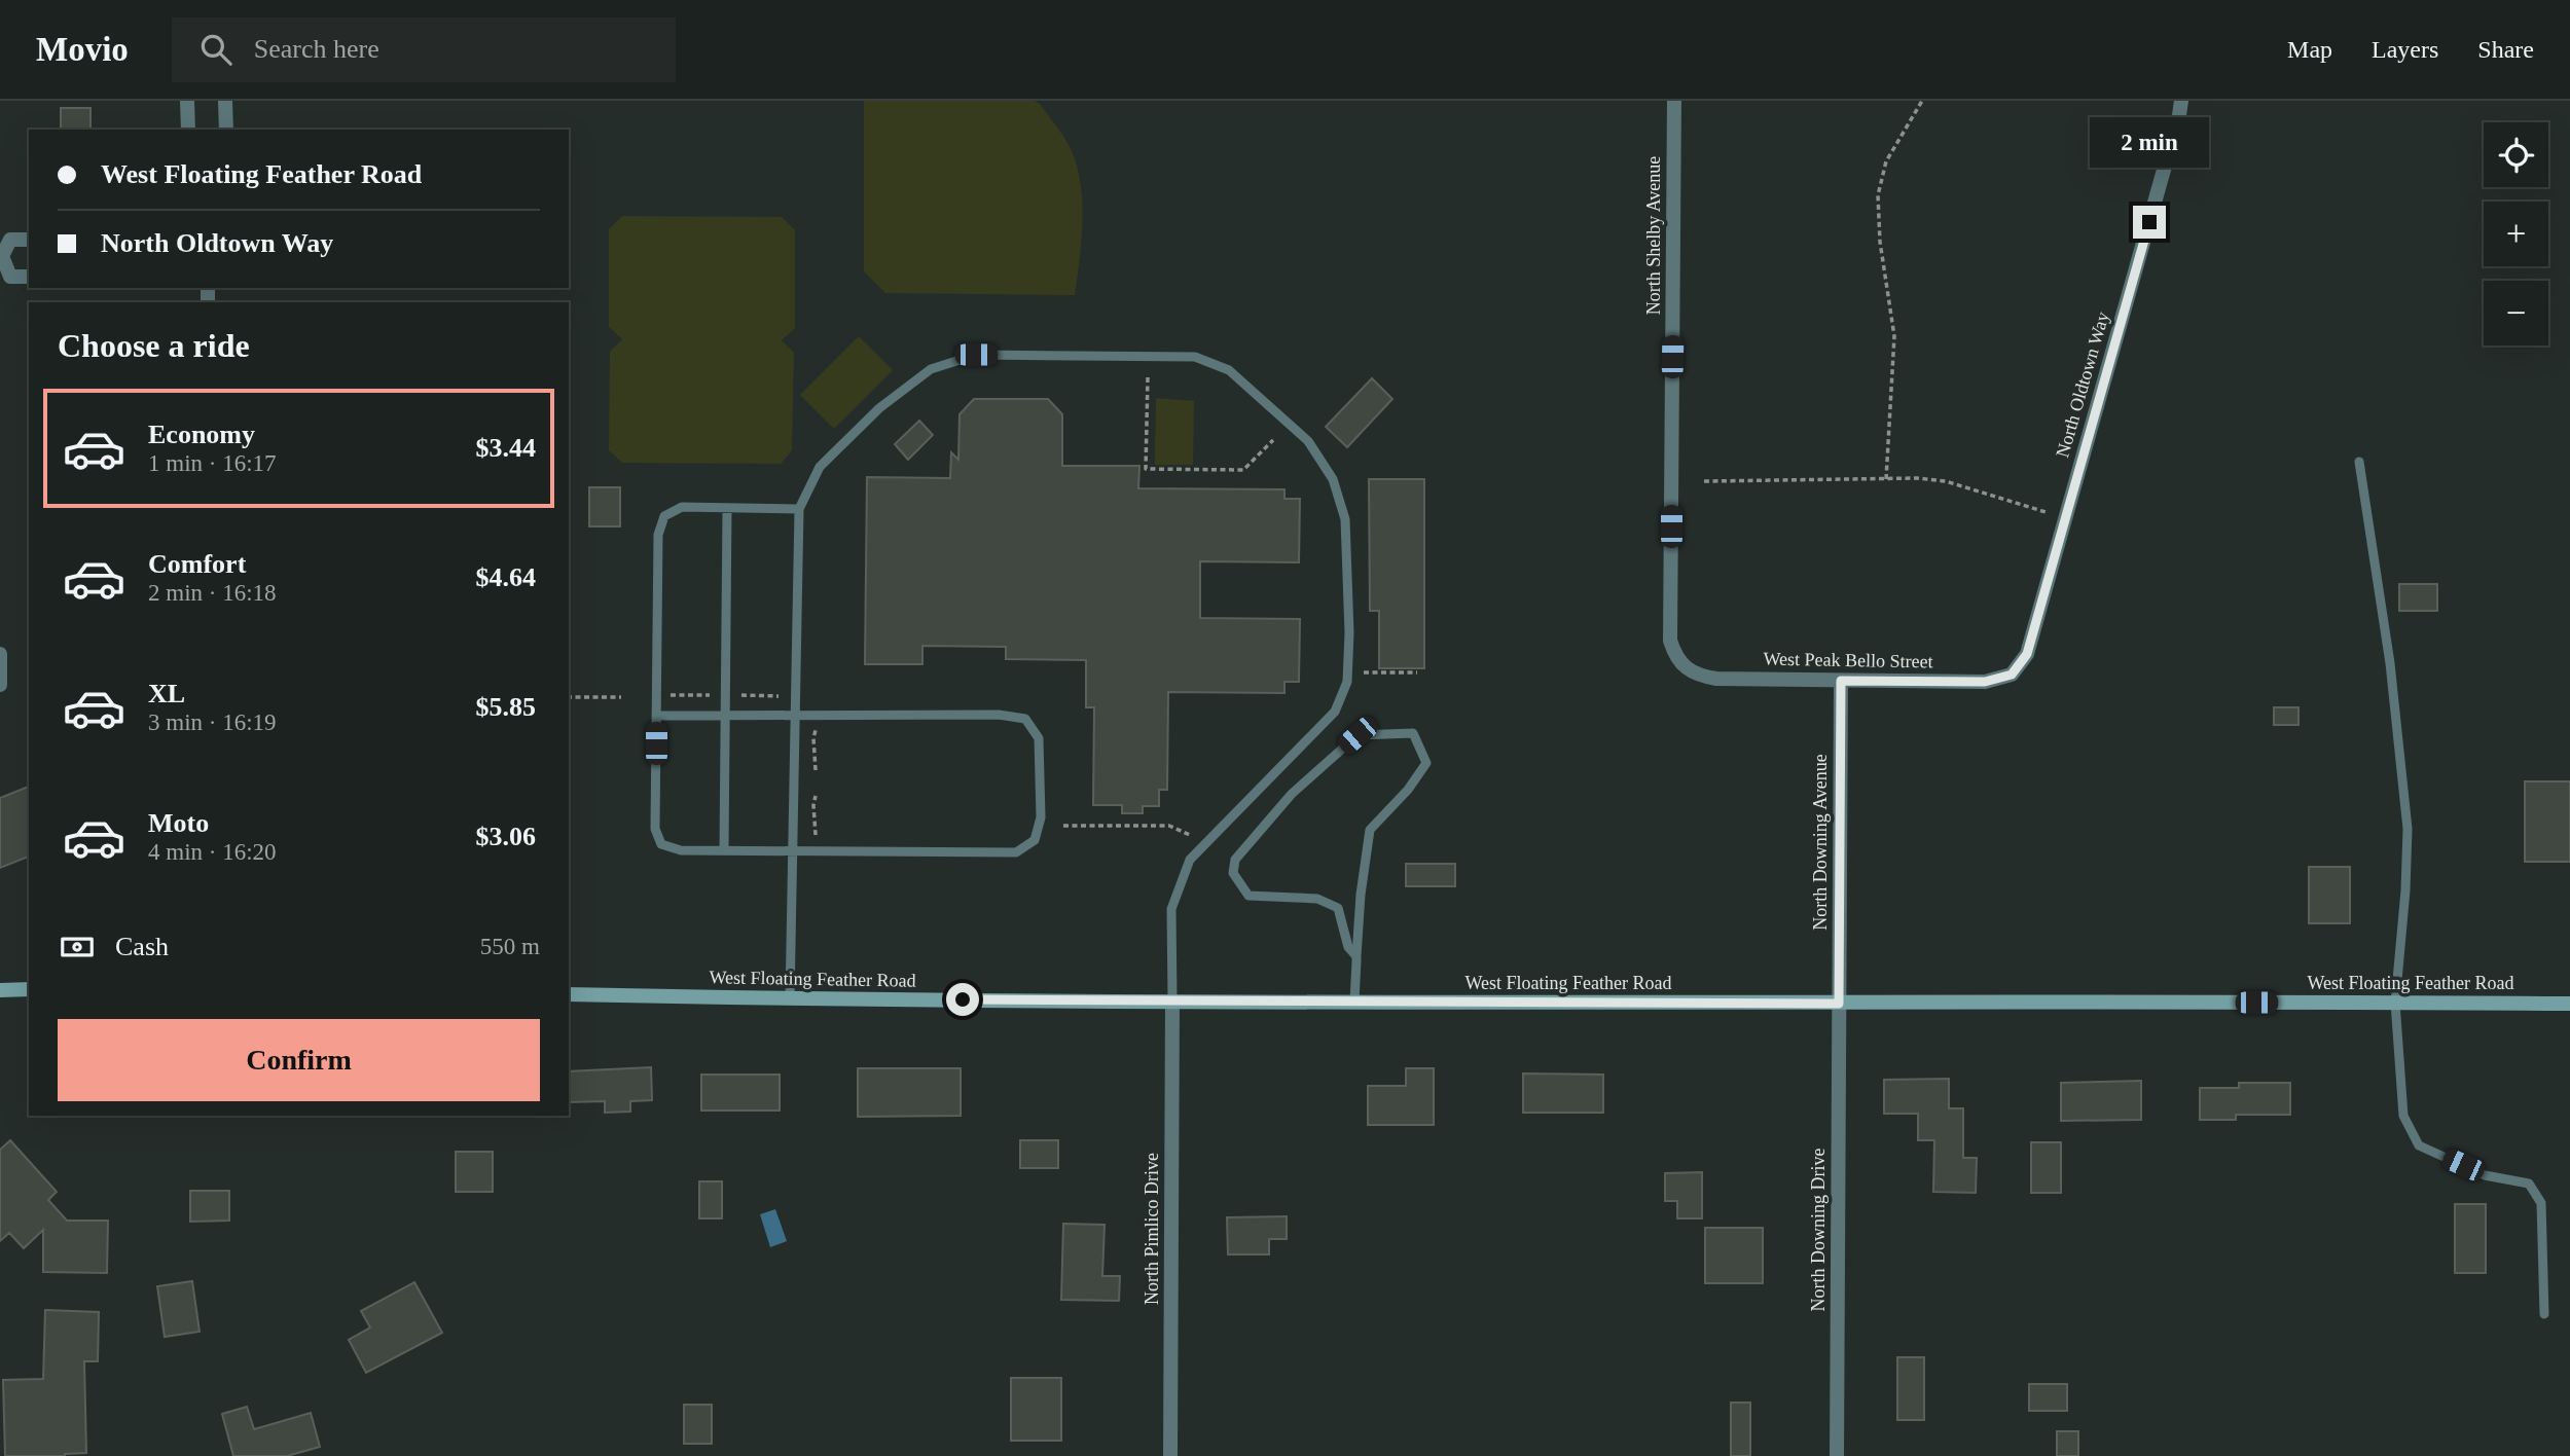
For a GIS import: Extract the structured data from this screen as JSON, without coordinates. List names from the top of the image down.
{
  "streets": {
    "main road": ["West Floating Feather Road"],
    "street": [
      "North Shelby Avenue",
      "North Oldtown Way",
      "West Peak Bello Street",
      "North Downing Avenue",
      "North Pimlico Drive",
      "North Downing Drive"
    ]
  },
  "crossings": [
    ["North Shelby Avenue", "West Peak Bello Street"],
    ["North Oldtown Way", "West Peak Bello Street"],
    ["West Peak Bello Street", "North Downing Avenue"],
    ["North Downing Avenue", "West Floating Feather Road"],
    ["North Downing Avenue", "North Downing Drive"],
    ["West Floating Feather Road", "North Pimlico Drive"],
    ["West Floating Feather Road", "North Downing Drive"]
  ],
  "page": {
    "header": "Movio",
    "search": "Search here",
    "nav": ["Map", "Layers", "Share"],
    "bubble": "2 min",
    "map_buttons": ["+", "−"],
    "banner": ["West Floating Feather Road", "North Oldtown Way"],
    "heading": "Choose a ride",
    "list": [
      {
        "name": "Economy",
        "note": "1 min · 16:17",
        "value": "$3.44"
      },
      {
        "name": "Comfort",
        "note": "2 min · 16:18",
        "value": "$4.64"
      },
      {
        "name": "XL",
        "note": "3 min · 16:19",
        "value": "$5.85"
      },
      {
        "name": "Moto",
        "note": "4 min · 16:20",
        "value": "$3.06"
      }
    ],
    "pay": ["Cash", "550 m"],
    "buttons": "Confirm"
  }
}
